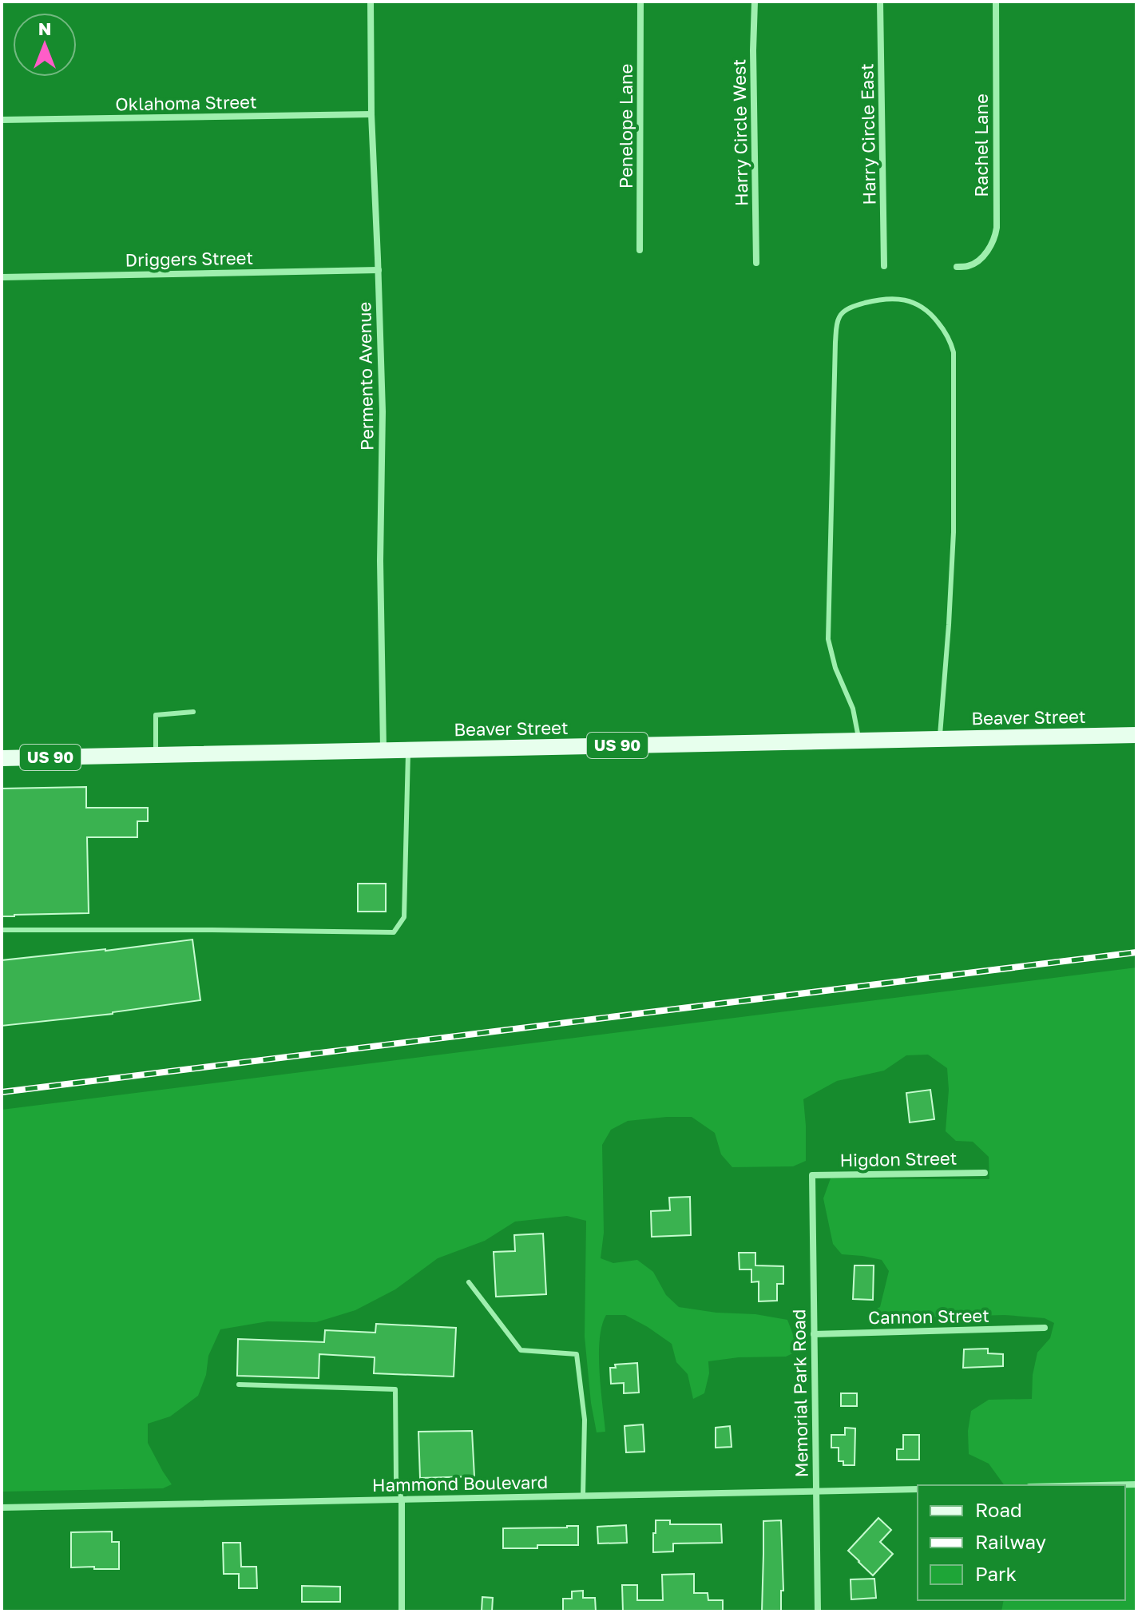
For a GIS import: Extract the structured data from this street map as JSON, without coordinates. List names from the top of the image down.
{
  "streets": {
    "main road": ["Beaver Street", "US 90"],
    "street": [
      "Oklahoma Street",
      "Penelope Lane",
      "Harry Circle West",
      "Harry Circle East",
      "Rachel Lane",
      "Driggers Street",
      "Permento Avenue",
      "Higdon Street",
      "Cannon Street",
      "Memorial Park Road",
      "Hammond Boulevard"
    ]
  },
  "crossings": [
    ["Oklahoma Street", "Permento Avenue"],
    ["Driggers Street", "Permento Avenue"],
    ["Permento Avenue", "Beaver Street"],
    ["Higdon Street", "Memorial Park Road"],
    ["Cannon Street", "Memorial Park Road"],
    ["Memorial Park Road", "Hammond Boulevard"]
  ],
  "legend": ["Road", "Railway", "Park"],
  "north": "top"
}
